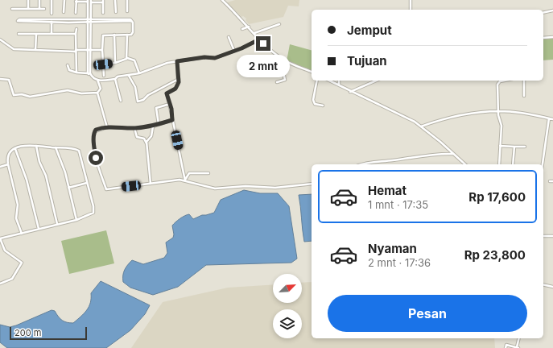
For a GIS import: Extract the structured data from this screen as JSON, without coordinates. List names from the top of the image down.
{
  "scale_bar": "200 m",
  "north": "top right",
  "page": {
    "banner": ["Jemput", "Tujuan"],
    "bubble": "2 mnt",
    "list": [
      {
        "name": "Hemat",
        "note": "1 mnt · 17:35",
        "value": "Rp 17,600"
      },
      {
        "name": "Nyaman",
        "note": "2 mnt · 17:36",
        "value": "Rp 23,800"
      }
    ],
    "buttons": "Pesan",
    "scale": "200 m"
  }
}
